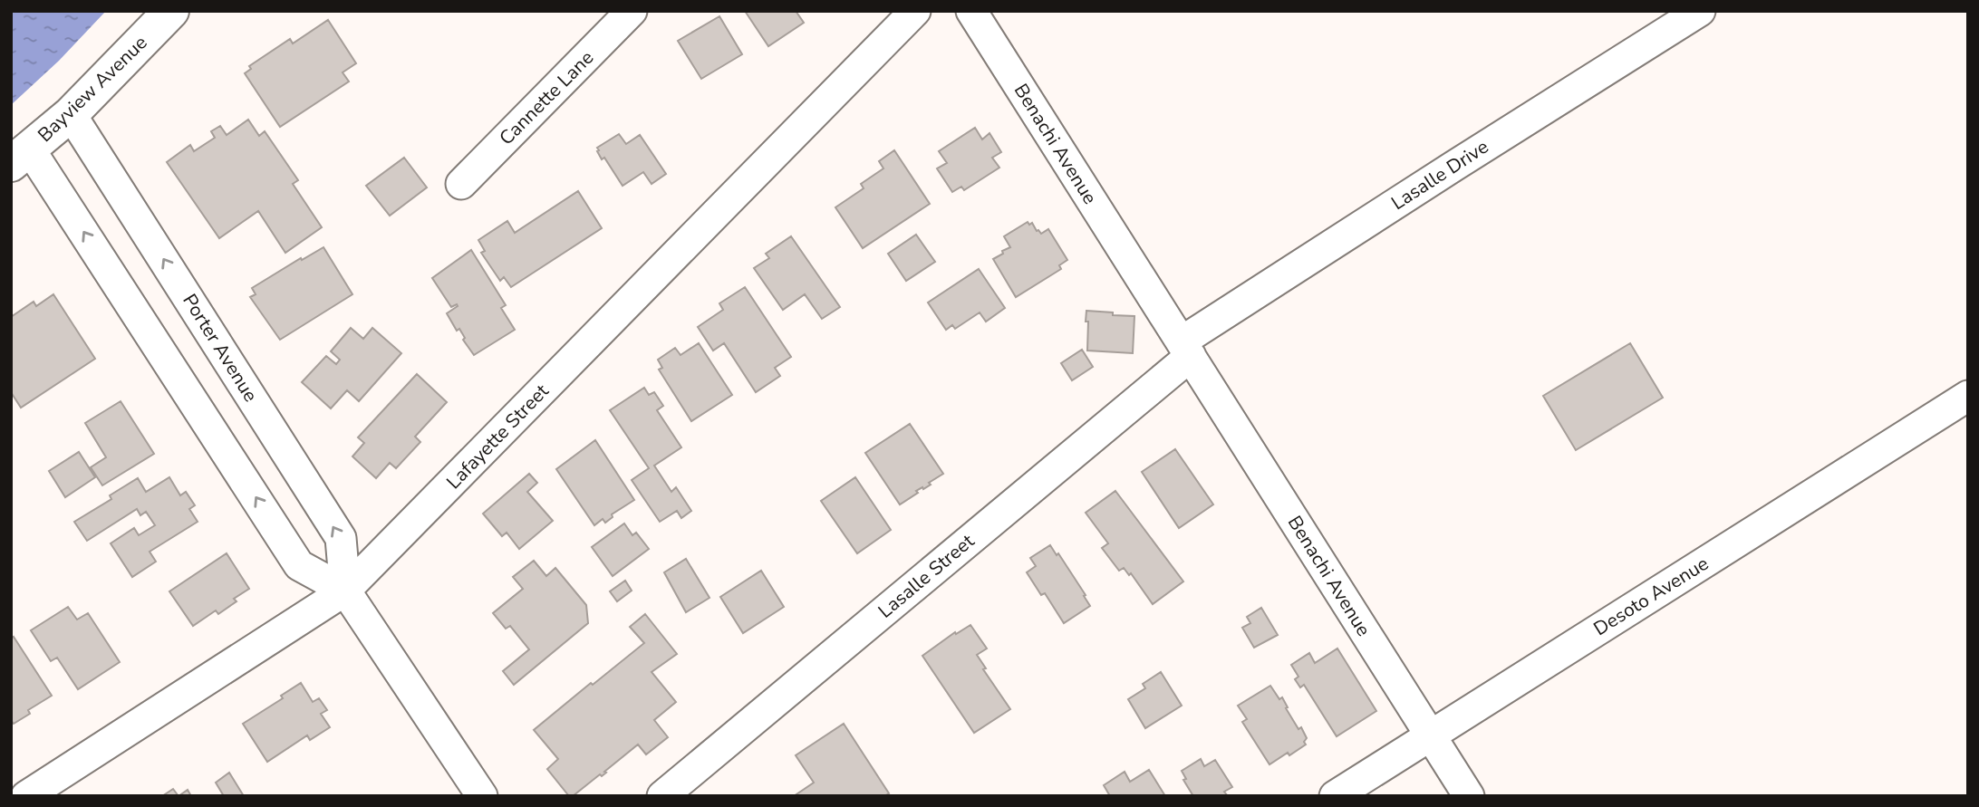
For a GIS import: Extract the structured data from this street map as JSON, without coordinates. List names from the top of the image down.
{
  "streets": {
    "street": [
      "Bayview Avenue",
      "Cannette Lane",
      "Benachi Avenue",
      "Lasalle Drive",
      "Porter Avenue",
      "Lafayette Street",
      "Lasalle Street",
      "Desoto Avenue"
    ]
  },
  "crossings": [
    ["Bayview Avenue", "Porter Avenue"],
    ["Benachi Avenue", "Lasalle Drive"],
    ["Benachi Avenue", "Lasalle Street"],
    ["Benachi Avenue", "Desoto Avenue"],
    ["Lasalle Drive", "Lasalle Street"],
    ["Porter Avenue", "Lafayette Street"]
  ],
  "one_way": ["Porter Avenue"]
}
